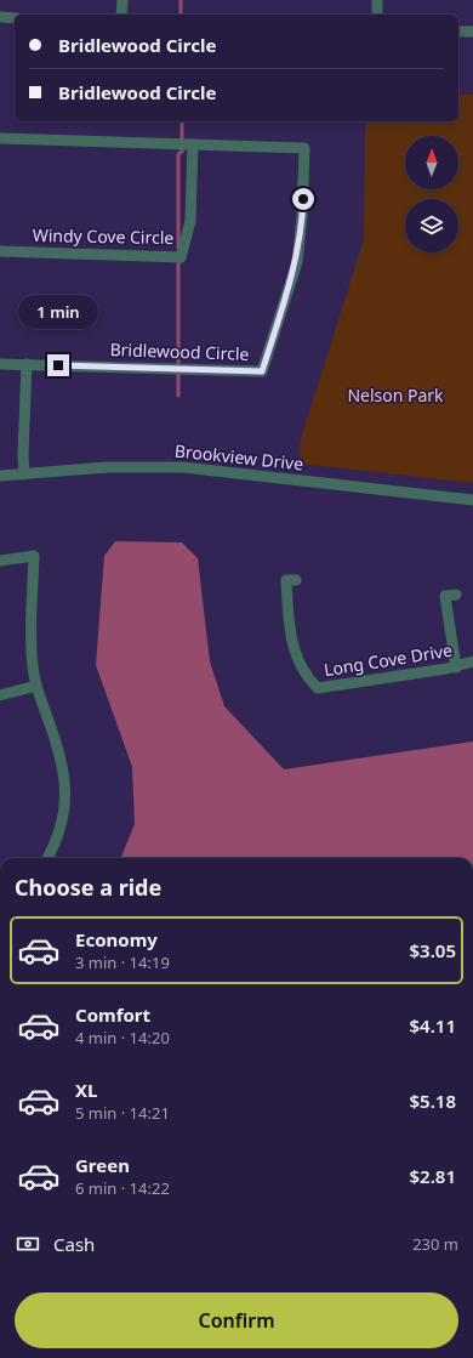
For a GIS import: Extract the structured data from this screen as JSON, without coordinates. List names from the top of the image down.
{
  "streets": {
    "street": [
      "Windy Cove Circle",
      "Bridlewood Circle",
      "Brookview Drive",
      "Long Cove Drive"
    ]
  },
  "crossings": [
    ["Windy Cove Circle", "Bridlewood Circle"]
  ],
  "parks": ["Nelson Park"],
  "north": "top",
  "page": {
    "banner": ["Bridlewood Circle", "Bridlewood Circle"],
    "bubble": "1 min",
    "heading": "Choose a ride",
    "list": [
      {
        "name": "Economy",
        "note": "3 min · 14:19",
        "value": "$3.05"
      },
      {
        "name": "Comfort",
        "note": "4 min · 14:20",
        "value": "$4.11"
      },
      {
        "name": "XL",
        "note": "5 min · 14:21",
        "value": "$5.18"
      },
      {
        "name": "Green",
        "note": "6 min · 14:22",
        "value": "$2.81"
      }
    ],
    "pay": ["Cash", "230 m"],
    "buttons": "Confirm"
  }
}
